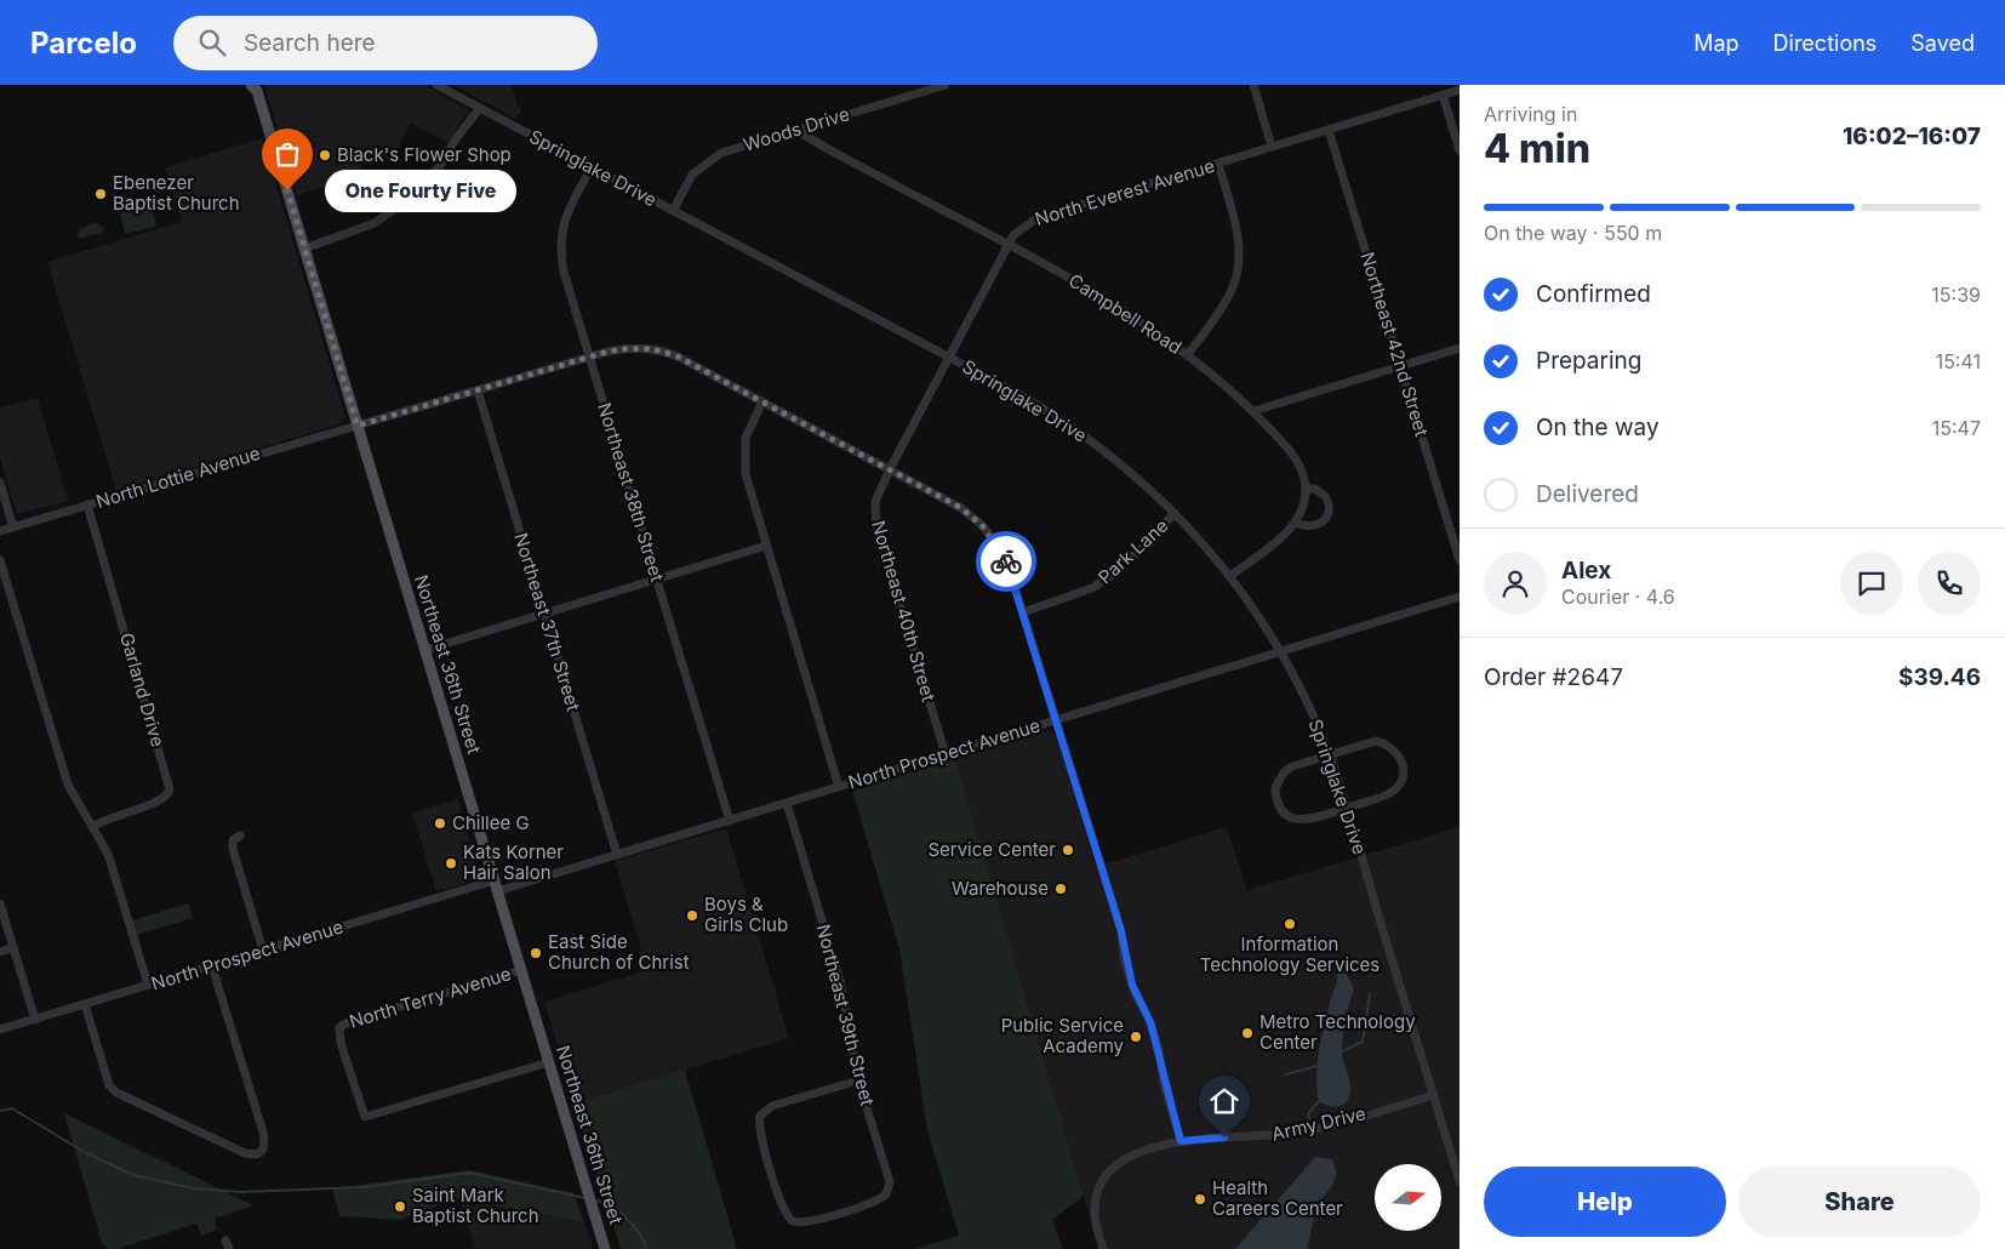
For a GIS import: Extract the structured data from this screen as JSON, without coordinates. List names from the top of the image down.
{
  "streets": {
    "main road": ["Northeast 36th Street"],
    "street": [
      "Woods Drive",
      "Springlake Drive",
      "North Everest Avenue",
      "Campbell Road",
      "Northeast 42nd Street",
      "North Lottie Avenue",
      "Northeast 38th Street",
      "Park Lane",
      "Northeast 40th Street",
      "Northeast 37th Street",
      "Garland Drive",
      "North Prospect Avenue",
      "North Terry Avenue",
      "Northeast 39th Street",
      "Army Drive"
    ]
  },
  "crossings": [
    ["Woods Drive", "Springlake Drive"],
    ["Woods Drive", "Campbell Road"],
    ["Springlake Drive", "North Everest Avenue"],
    ["Springlake Drive", "Northeast 38th Street"],
    ["Springlake Drive", "Park Lane"],
    ["Springlake Drive", "North Prospect Avenue"],
    ["Springlake Drive", "Army Drive"],
    ["North Everest Avenue", "Campbell Road"],
    ["North Everest Avenue", "Northeast 42nd Street"],
    ["North Everest Avenue", "North Lottie Avenue"],
    ["North Everest Avenue", "Northeast 40th Street"],
    ["North Lottie Avenue", "Northeast 38th Street"],
    ["North Lottie Avenue", "Park Lane"],
    ["North Lottie Avenue", "Northeast 40th Street"],
    ["North Lottie Avenue", "Northeast 37th Street"],
    ["North Lottie Avenue", "Northeast 36th Street"],
    ["North Lottie Avenue", "Garland Drive"],
    ["North Lottie Avenue", "North Prospect Avenue"],
    ["North Lottie Avenue", "Army Drive"],
    ["Northeast 38th Street", "North Prospect Avenue"],
    ["Northeast 40th Street", "North Prospect Avenue"],
    ["Northeast 37th Street", "North Prospect Avenue"],
    ["Northeast 36th Street", "North Prospect Avenue"],
    ["Northeast 36th Street", "North Terry Avenue"],
    ["North Prospect Avenue", "Northeast 39th Street"]
  ],
  "places": [
    "Black's Flower Shop",
    "One Fourty Five",
    "Ebenezer Baptist Church",
    "Chillee G",
    "Service Center",
    "Kats Korner Hair Salon",
    "Warehouse",
    "Boys & Girls Club",
    "Information Technology Services",
    "East Side Church of Christ",
    "Metro Technology Center",
    "Public Service Academy",
    "Health Careers Center",
    "Saint Mark Baptist Church"
  ],
  "north": "right",
  "page": {
    "header": "Parcelo",
    "search": "Search here",
    "nav": ["Map", "Directions", "Saved"],
    "heading": ["4 min", "Arriving in", "16:02–16:07"],
    "panel": [
      "Alex",
      "Courier · 4.6",
      "Order #2647",
      "$39.46"
    ],
    "bubble": "One Fourty Five",
    "bar": "On the way · 550 m",
    "list": [
      ["Confirmed", "15:39"],
      ["Preparing", "15:41"],
      ["On the way", "15:47"],
      "Delivered"
    ],
    "buttons": ["Help", "Share"]
  }
}
